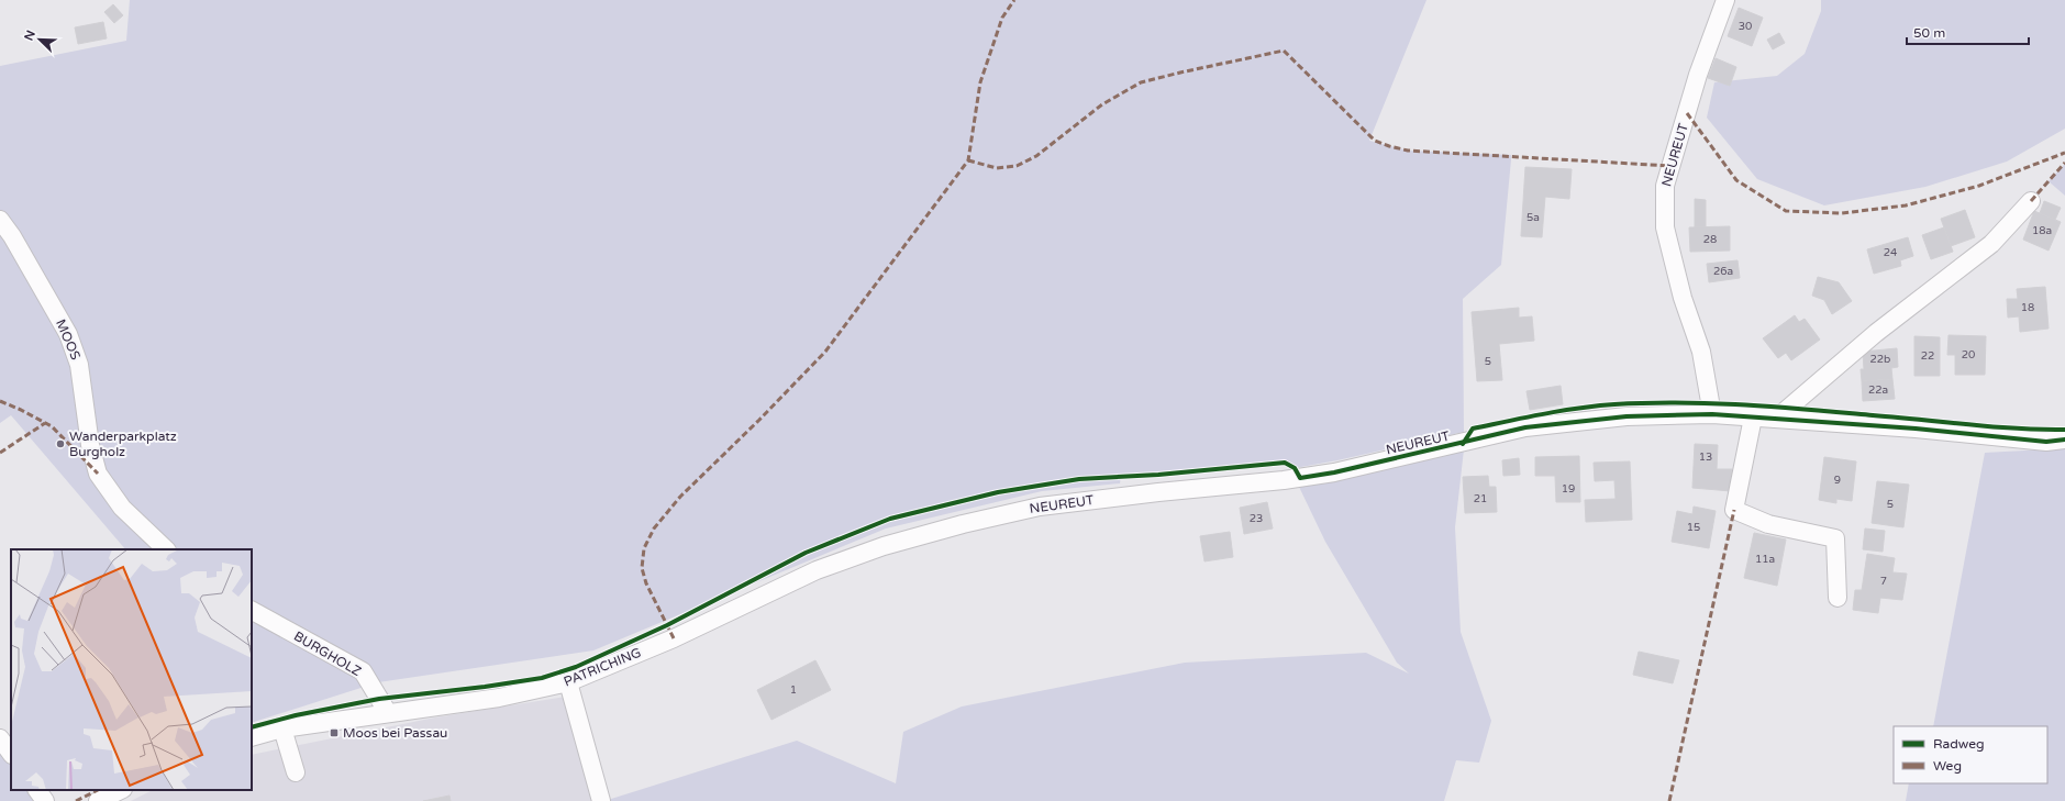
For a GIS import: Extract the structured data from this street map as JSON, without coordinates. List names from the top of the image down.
{
  "streets": {
    "street": [
      "NEUREUT",
      "MOOS",
      "BURGHOLZ",
      "PATRICHING"
    ]
  },
  "crossings": [
    ["NEUREUT", "PATRICHING"],
    ["BURGHOLZ", "PATRICHING"]
  ],
  "places": {
    "other": ["Wanderparkplatz Burgholz"],
    "transit": ["Moos bei Passau"]
  },
  "house_numbers": [
    "30",
    "5a",
    "18a",
    "28",
    "24",
    "26a",
    "18",
    "20",
    "22",
    "22b",
    "5",
    "22a",
    "13",
    "9",
    "19",
    "21",
    "5",
    "23",
    "15",
    "11a",
    "7",
    "1"
  ],
  "legend": ["Radweg", "Weg"],
  "scale_bar": "50 m",
  "north": "top left"
}
